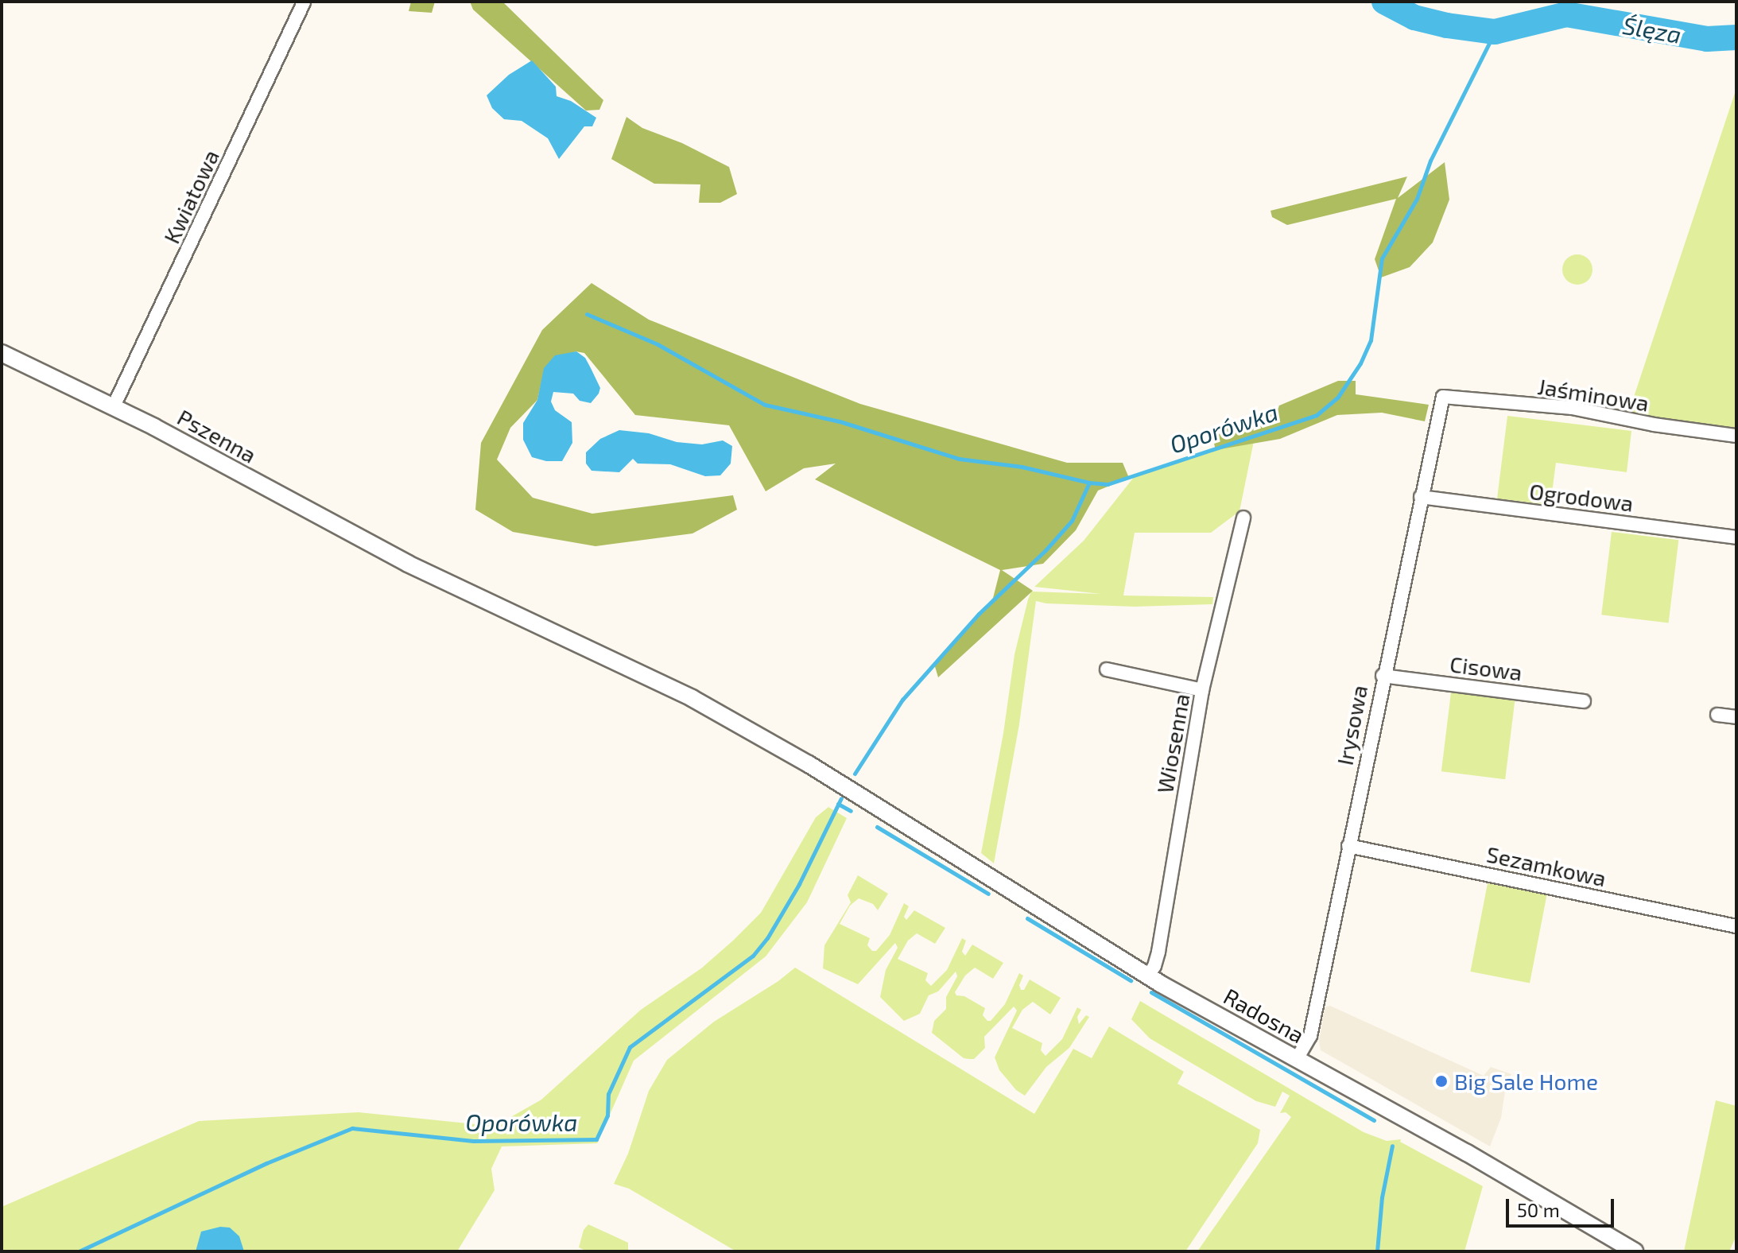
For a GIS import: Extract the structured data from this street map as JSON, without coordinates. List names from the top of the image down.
{
  "streets": {
    "street": [
      "Kwiatowa",
      "Jaśminowa",
      "Pszenna",
      "Ogrodowa",
      "Cisowa",
      "Irysowa",
      "Wiosenna",
      "Sezamkowa",
      "Radosna"
    ]
  },
  "crossings": [
    ["Kwiatowa", "Pszenna"],
    ["Jaśminowa", "Irysowa"],
    ["Pszenna", "Radosna"],
    ["Ogrodowa", "Irysowa"],
    ["Cisowa", "Irysowa"],
    ["Irysowa", "Sezamkowa"],
    ["Irysowa", "Radosna"],
    ["Wiosenna", "Radosna"]
  ],
  "water": ["Ślęza", "Oporówka"],
  "places": ["Big Sale Home"],
  "scale_bar": "50 m"
}
